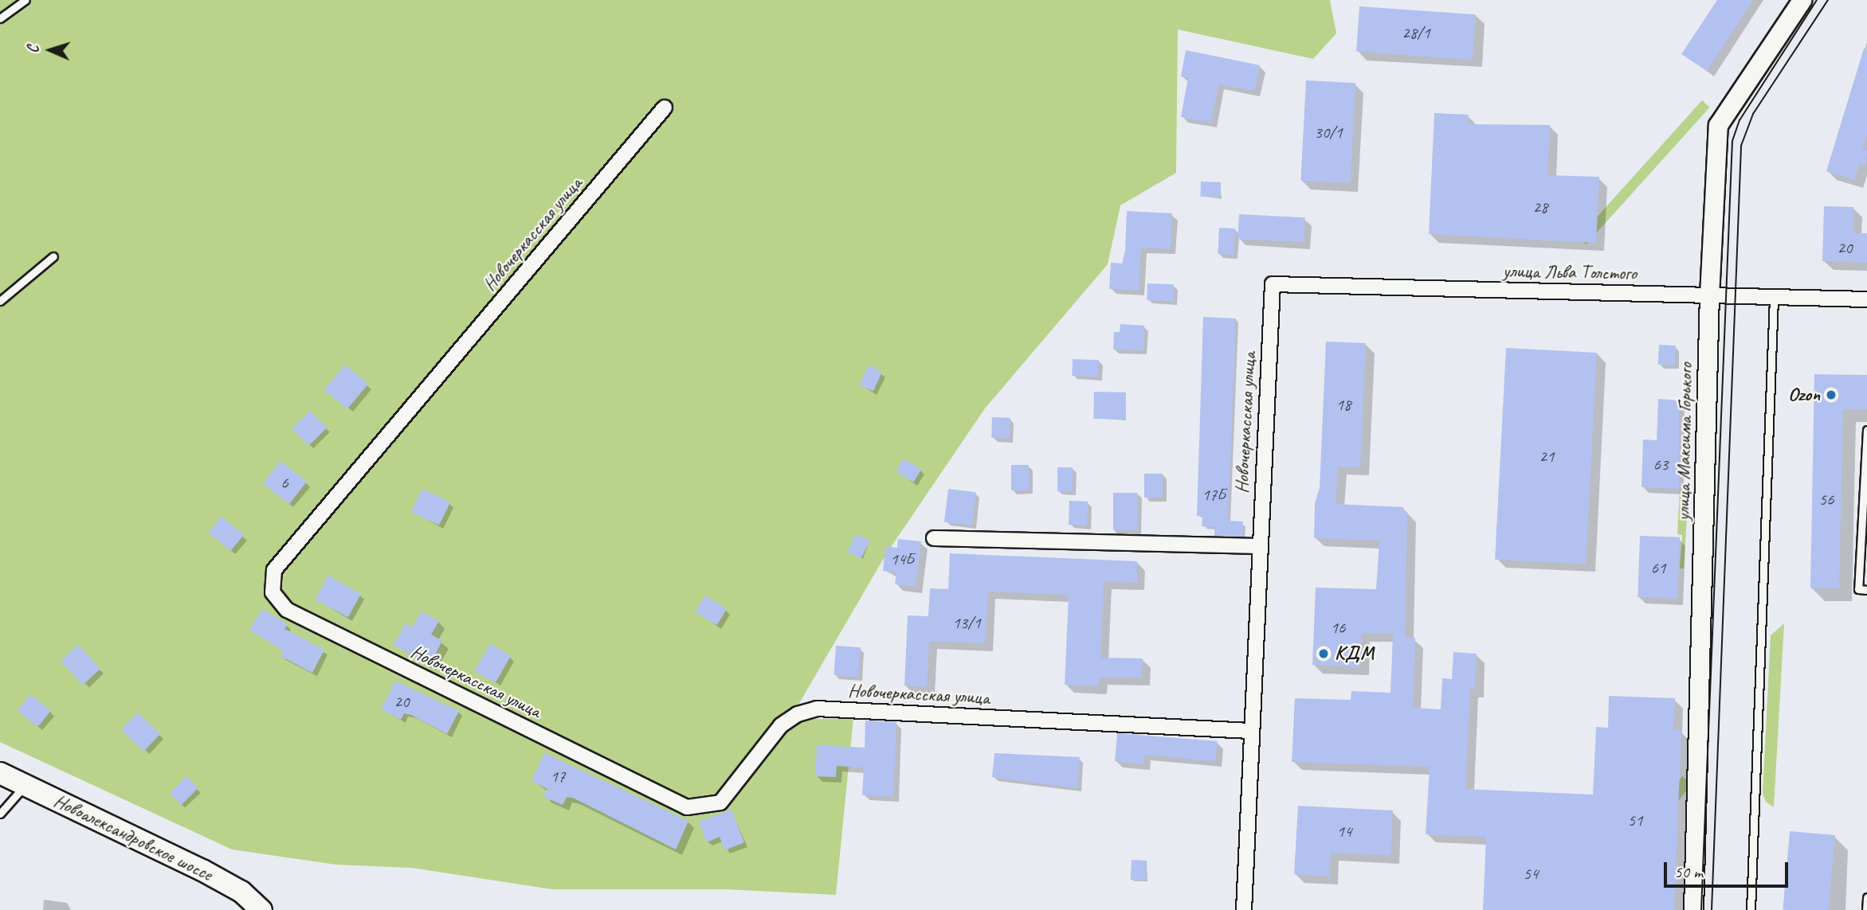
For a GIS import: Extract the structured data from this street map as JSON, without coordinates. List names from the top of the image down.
{
  "streets": {
    "main road": ["Новоалександровское шоссе"],
    "street": ["Новочеркасская улица", "улица Льва Толстого", "улица Максима Горького"]
  },
  "crossings": [
    ["Новочеркасская улица", "улица Льва Толстого"],
    ["улица Льва Толстого", "улица Максима Горького"]
  ],
  "places": ["Ozon", "КДМ"],
  "house_numbers": [
    "28/1",
    "30/1",
    "28",
    "20",
    "18",
    "21",
    "63",
    "6",
    "17Б",
    "56",
    "14Б",
    "61",
    "13/1",
    "16",
    "20",
    "17",
    "51",
    "14",
    "54"
  ],
  "scale_bar": "50 m",
  "north": "left"
}
